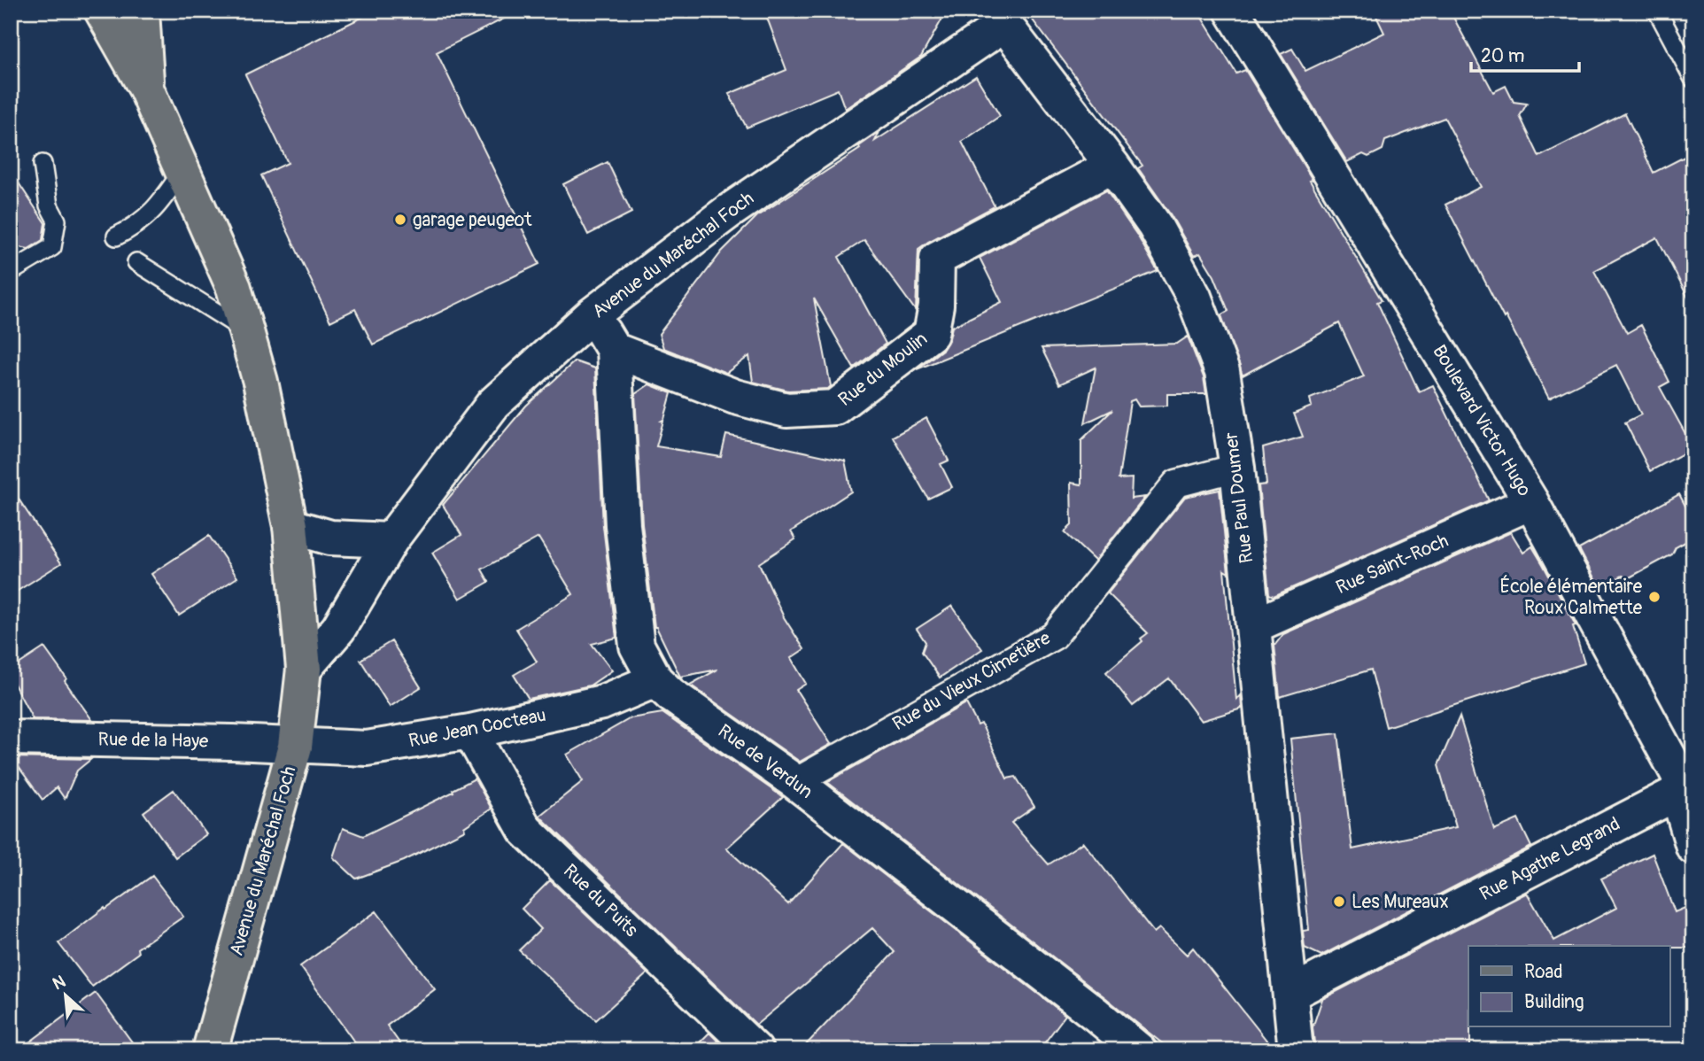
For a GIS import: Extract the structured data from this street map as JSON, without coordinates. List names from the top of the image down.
{
  "streets": {
    "main road": ["Avenue du Maréchal Foch"],
    "street": [
      "Rue du Moulin",
      "Boulevard Victor Hugo",
      "Rue Paul Doumer",
      "Rue Saint-Roch",
      "Rue du Vieux Cimetière",
      "Rue Jean Cocteau",
      "Rue de la Haye",
      "Rue de Verdun",
      "Rue Agathe Legrand",
      "Rue du Puits"
    ]
  },
  "crossings": [
    ["Avenue du Maréchal Foch", "Rue Paul Doumer"],
    ["Avenue du Maréchal Foch", "Rue Jean Cocteau"],
    ["Avenue du Maréchal Foch", "Rue de la Haye"],
    ["Rue du Moulin", "Rue Paul Doumer"],
    ["Rue du Moulin", "Rue de Verdun"],
    ["Boulevard Victor Hugo", "Rue Saint-Roch"],
    ["Boulevard Victor Hugo", "Rue Agathe Legrand"],
    ["Rue Paul Doumer", "Rue Saint-Roch"],
    ["Rue Paul Doumer", "Rue du Vieux Cimetière"],
    ["Rue Paul Doumer", "Rue Agathe Legrand"],
    ["Rue du Vieux Cimetière", "Rue de Verdun"],
    ["Rue Jean Cocteau", "Rue de la Haye"],
    ["Rue Jean Cocteau", "Rue de Verdun"],
    ["Rue Jean Cocteau", "Rue du Puits"]
  ],
  "places": ["garage peugeot", "École élémentaire Roux Calmette", "Les Mureaux"],
  "legend": ["Road", "Building"],
  "scale_bar": "20 m",
  "north": "top left"
}
